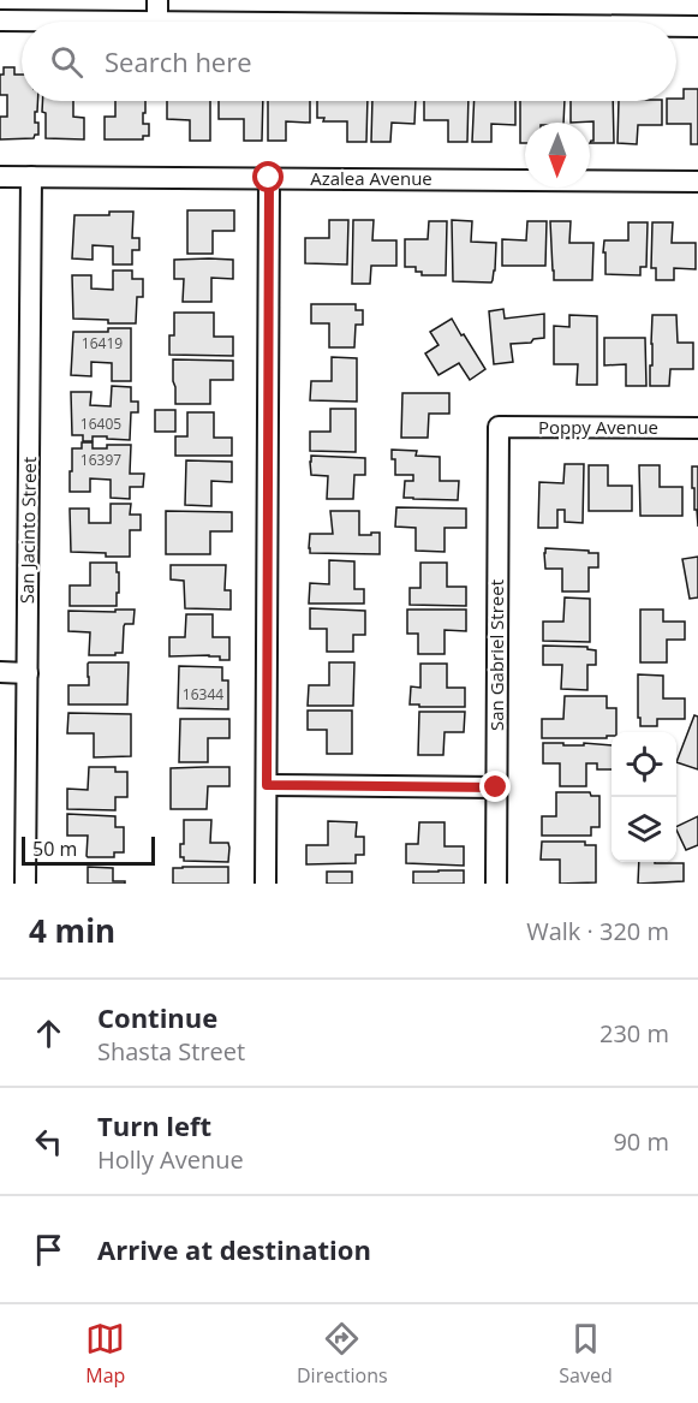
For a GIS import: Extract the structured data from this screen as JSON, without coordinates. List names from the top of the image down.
{
  "streets": {
    "street": [
      "Azalea Avenue",
      "Poppy Avenue",
      "San Jacinto Street",
      "San Gabriel Street"
    ]
  },
  "crossings": [
    ["Azalea Avenue", "San Jacinto Street"],
    ["Poppy Avenue", "San Gabriel Street"]
  ],
  "house_numbers": [
    "16419",
    "16405",
    "16397",
    "16344"
  ],
  "scale_bar": "50 m",
  "north": "bottom",
  "page": {
    "search": "Search here",
    "scale": "50 m",
    "heading": ["4 min", "Walk · 320 m"],
    "list": [
      ["Continue", "Shasta Street", "230 m"],
      ["Turn left", "Holly Avenue", "90 m"],
      "Arrive at destination"
    ],
    "nav": ["Map", "Directions", "Saved"]
  }
}
